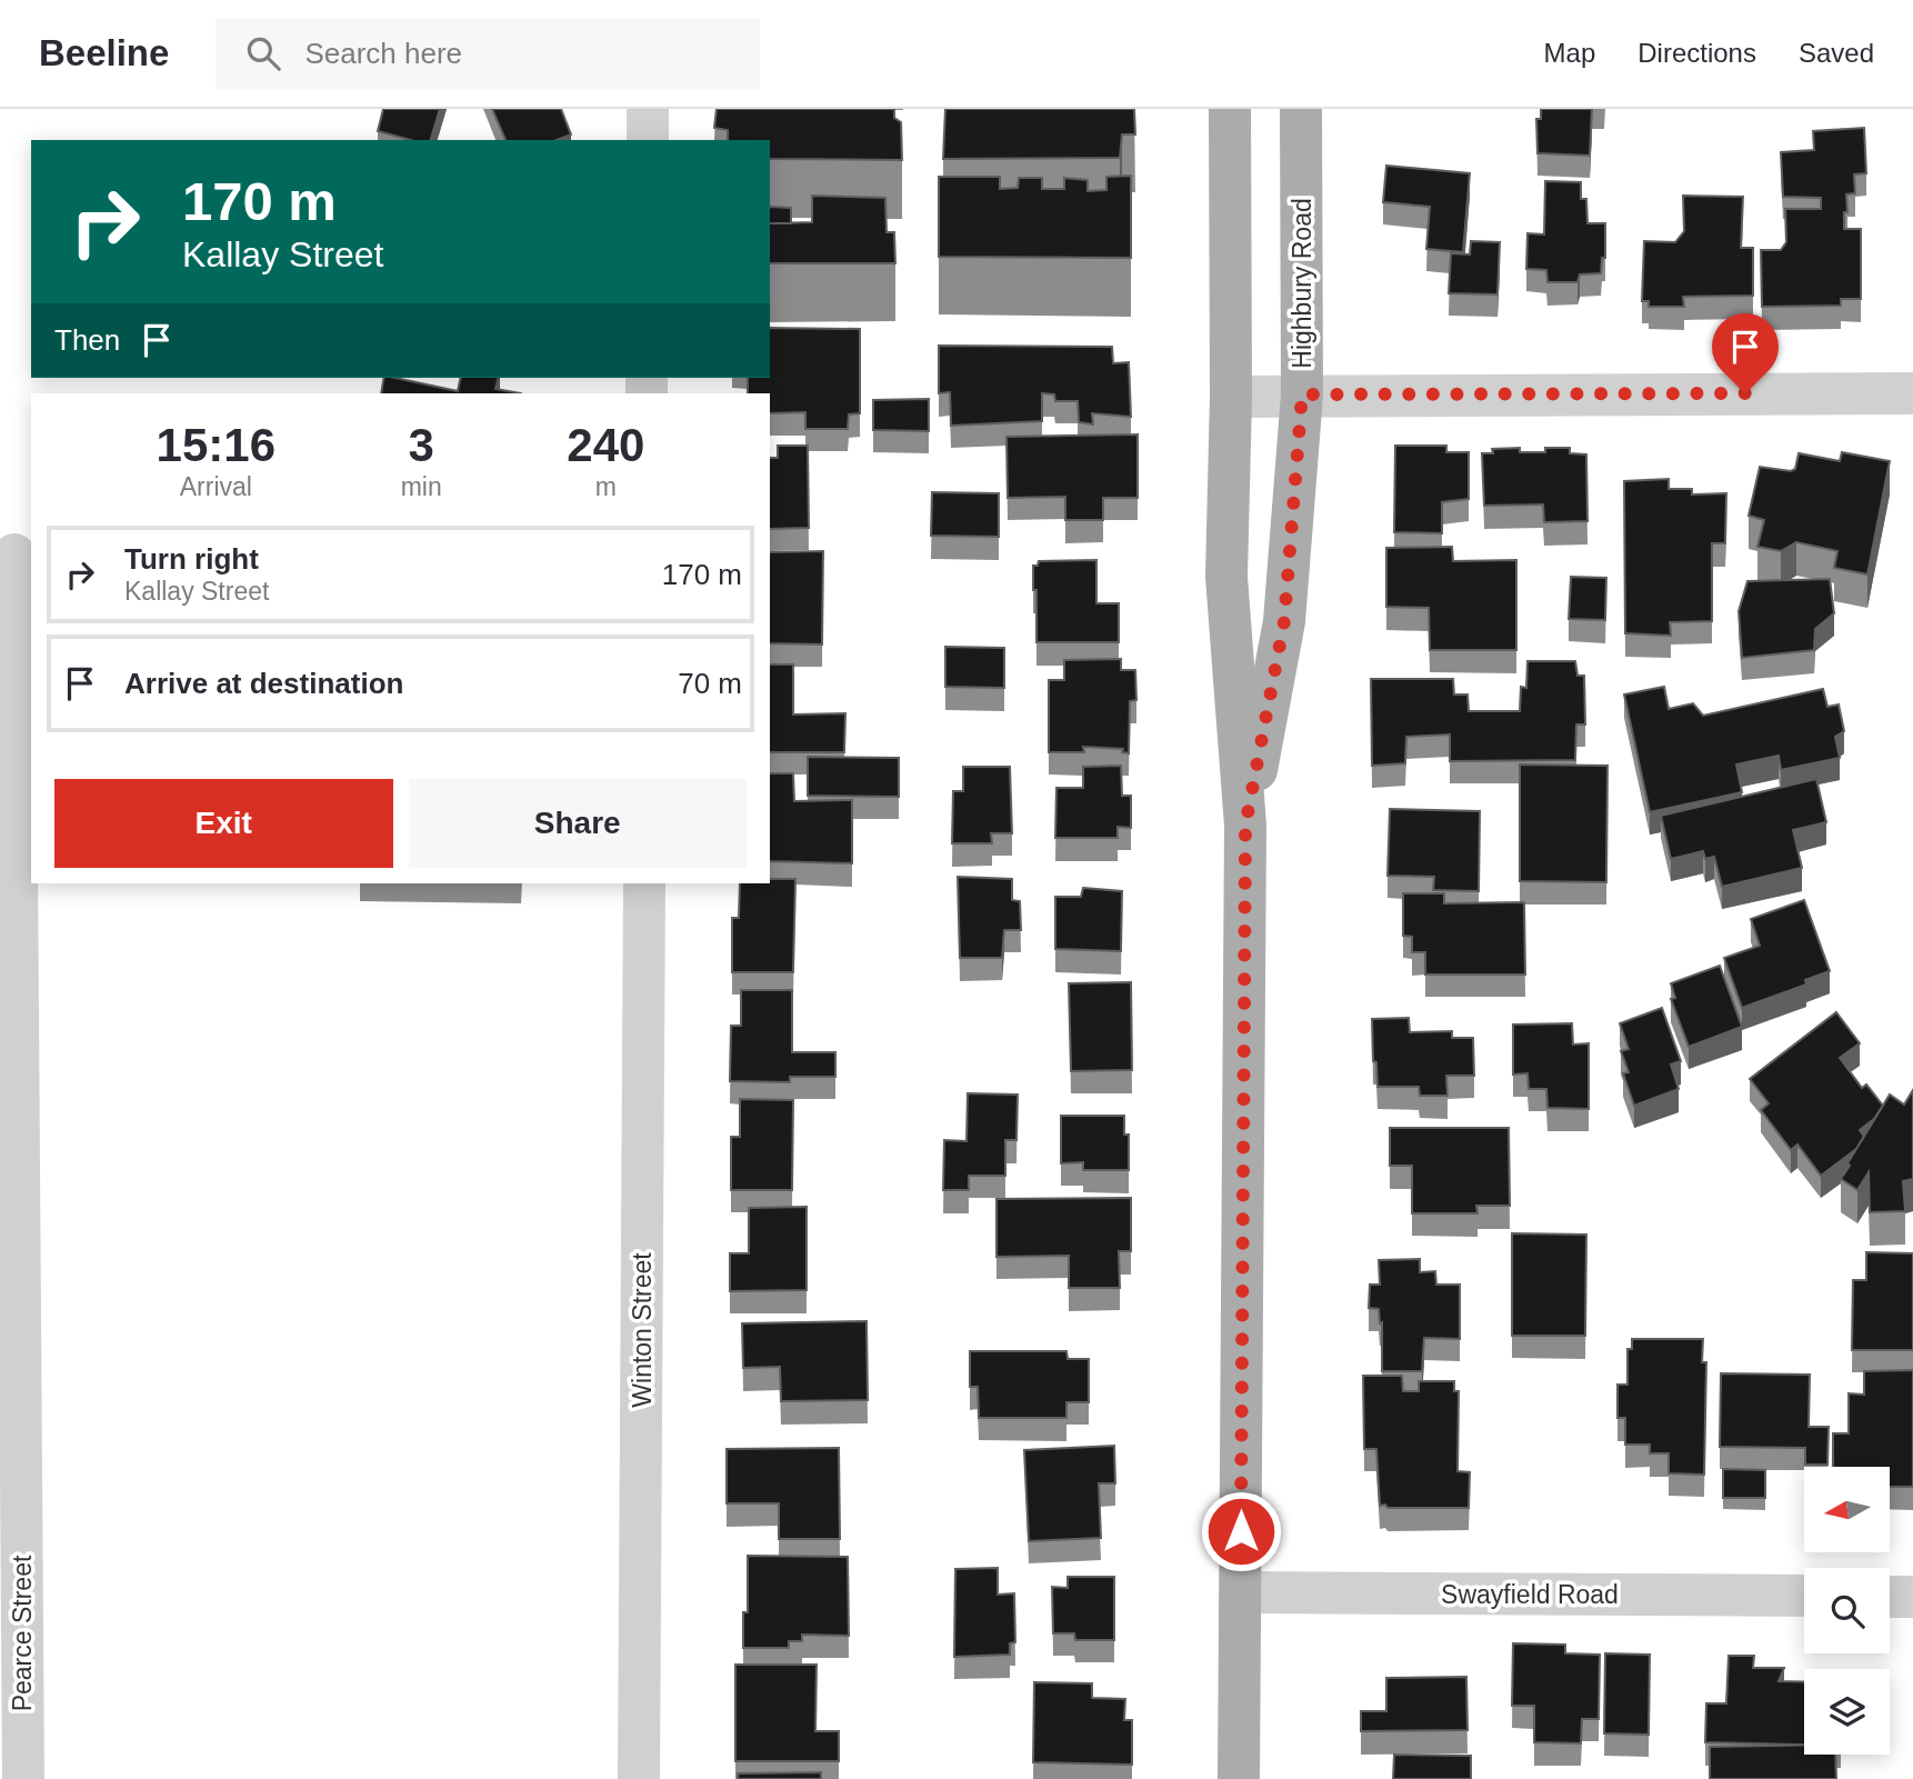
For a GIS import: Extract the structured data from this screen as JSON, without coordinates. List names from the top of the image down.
{
  "streets": {
    "main road": ["Highbury Road"],
    "street": ["Winton Street", "Swayfield Road", "Pearce Street"]
  },
  "crossings": [
    ["Highbury Road", "Swayfield Road"]
  ],
  "north": "left",
  "page": {
    "header": "Beeline",
    "search": "Search here",
    "nav": ["Map", "Directions", "Saved"],
    "turn": ["170 m", "Kallay Street"],
    "then": "Then",
    "eta": [
      "15:16",
      "Arrival",
      "3",
      "min",
      "240",
      "m"
    ],
    "list": [
      {
        "name": "Turn right",
        "note": "Kallay Street",
        "value": "170 m"
      },
      {
        "name": "Arrive at destination",
        "value": "70 m"
      }
    ],
    "buttons": ["Exit", "Share"]
  }
}
